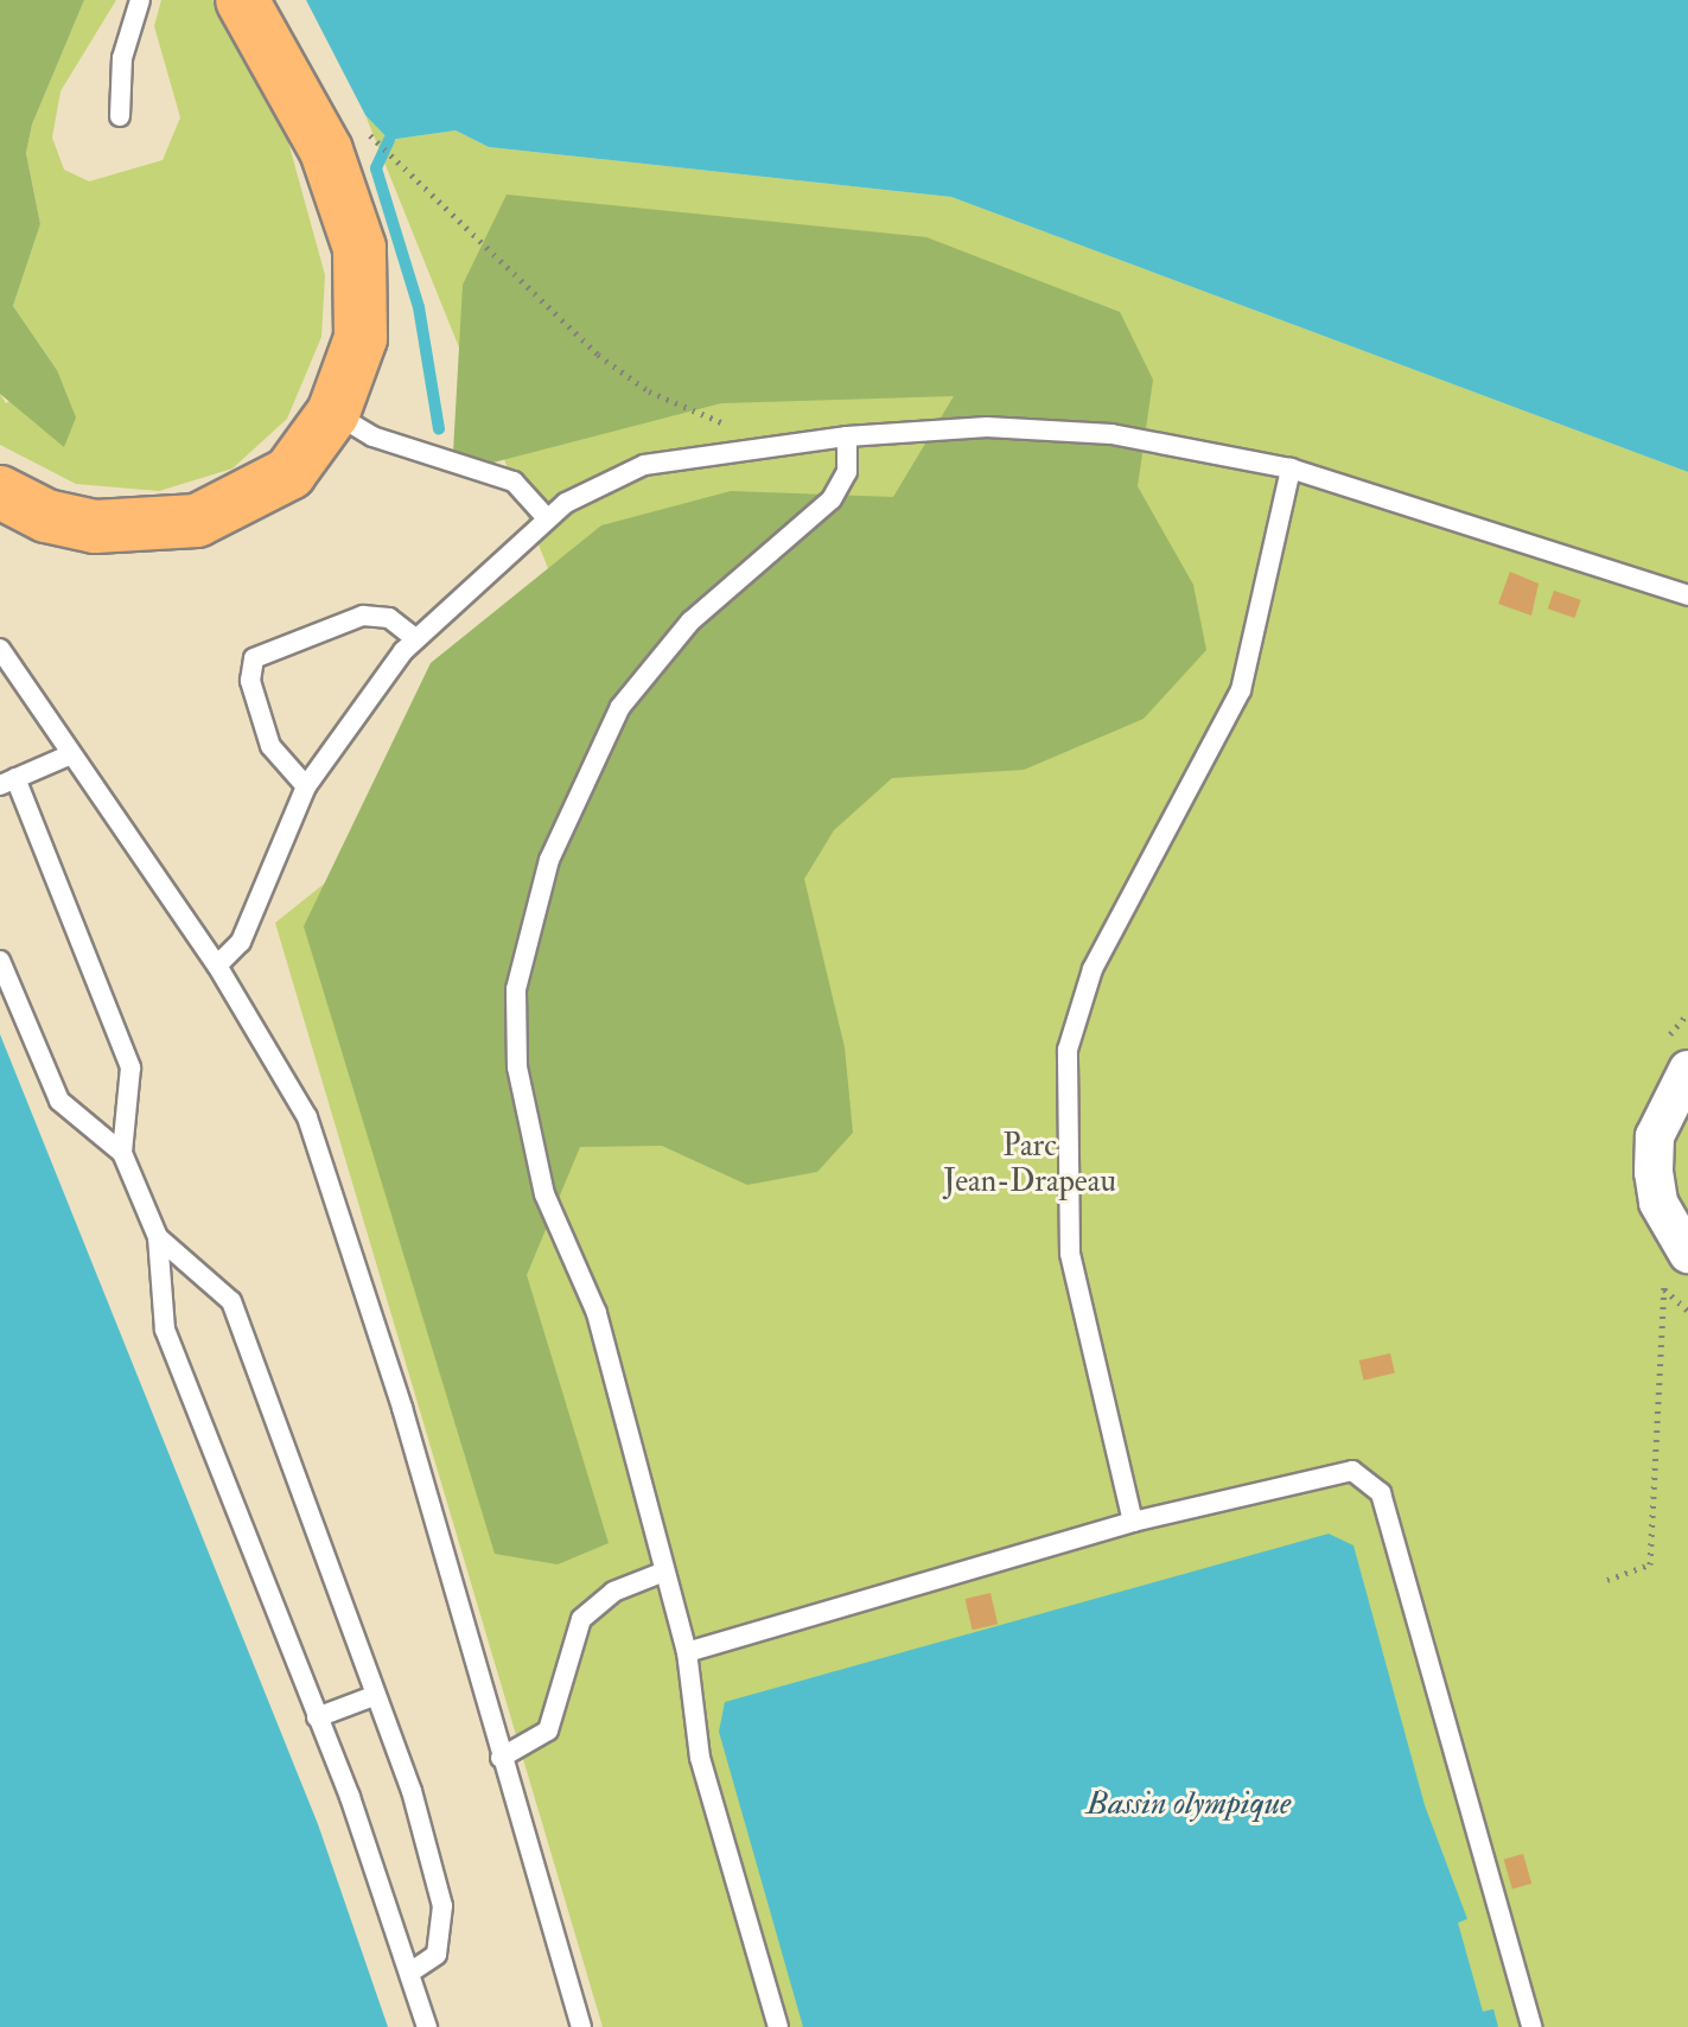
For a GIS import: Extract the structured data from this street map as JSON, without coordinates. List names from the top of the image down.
{
  "water": ["Bassin olympique"],
  "parks": ["Parc Jean-Drapeau"]
}
